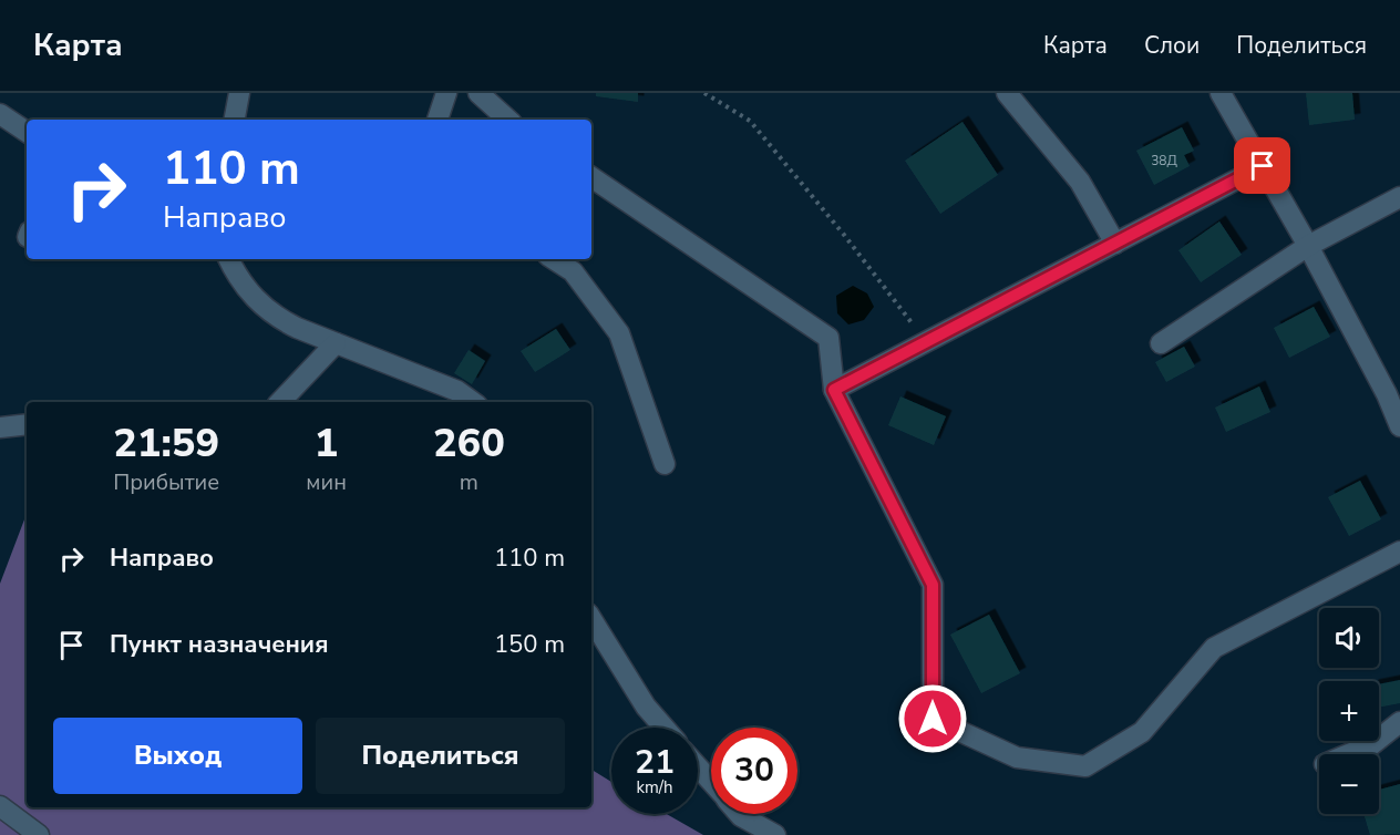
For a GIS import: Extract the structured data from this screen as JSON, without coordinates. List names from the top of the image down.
{
  "house_numbers": ["38Д"],
  "page": {
    "header": "Карта",
    "nav": ["Карта", "Слои", "Поделиться"],
    "turn": ["110 m", "Направо"],
    "eta": [
      "21:59",
      "Прибытие",
      "1",
      "мин",
      "260",
      "m"
    ],
    "list": [
      {
        "name": "Направо",
        "value": "110 m"
      },
      {
        "name": "Пункт назначения",
        "value": "150 m"
      }
    ],
    "map_buttons": ["+", "−"],
    "buttons": ["Выход", "Поделиться"],
    "speed": "21 km/h",
    "limit": "30"
  }
}
